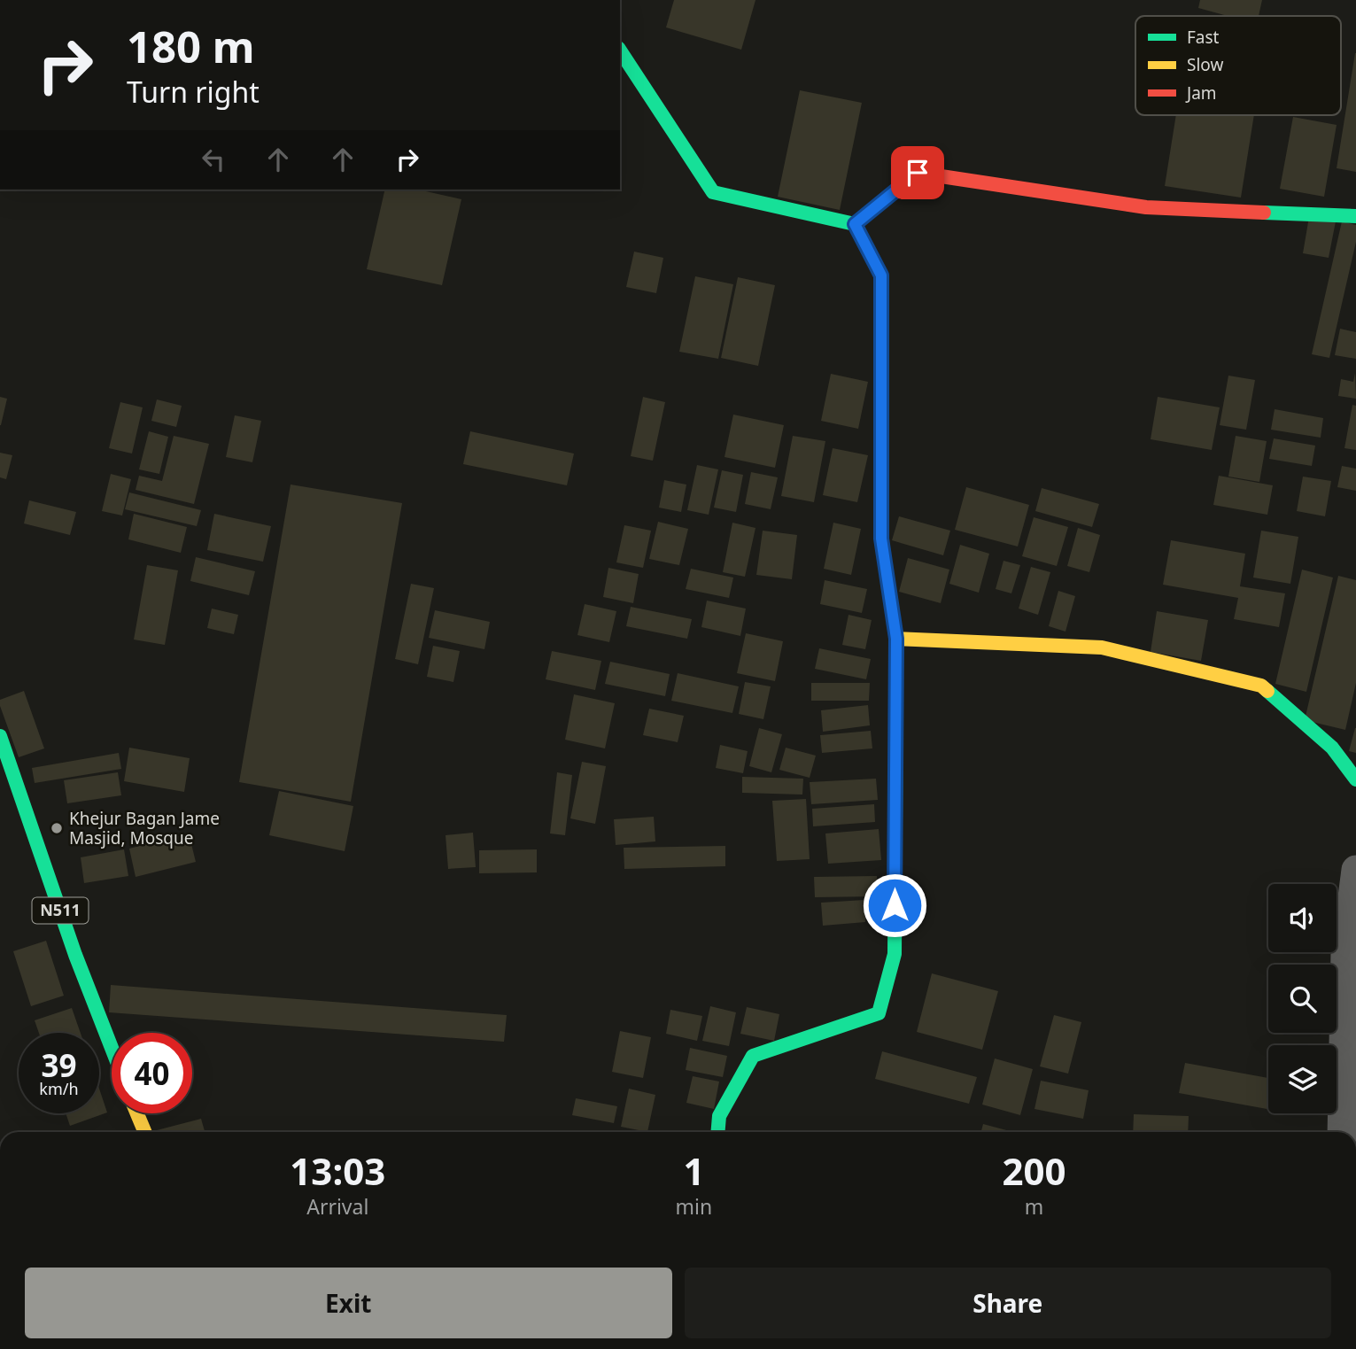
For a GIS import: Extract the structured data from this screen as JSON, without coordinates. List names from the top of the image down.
{
  "streets": {
    "main road": ["N511"]
  },
  "places": ["Khejur Bagan Jame Masjid, Mosque"],
  "legend": ["Fast", "Slow", "Jam"],
  "page": {
    "turn": ["180 m", "Turn right"],
    "speed": "39 km/h",
    "limit": "40",
    "eta": [
      "13:03",
      "Arrival",
      "1",
      "min",
      "200",
      "m"
    ],
    "buttons": ["Exit", "Share"]
  }
}
